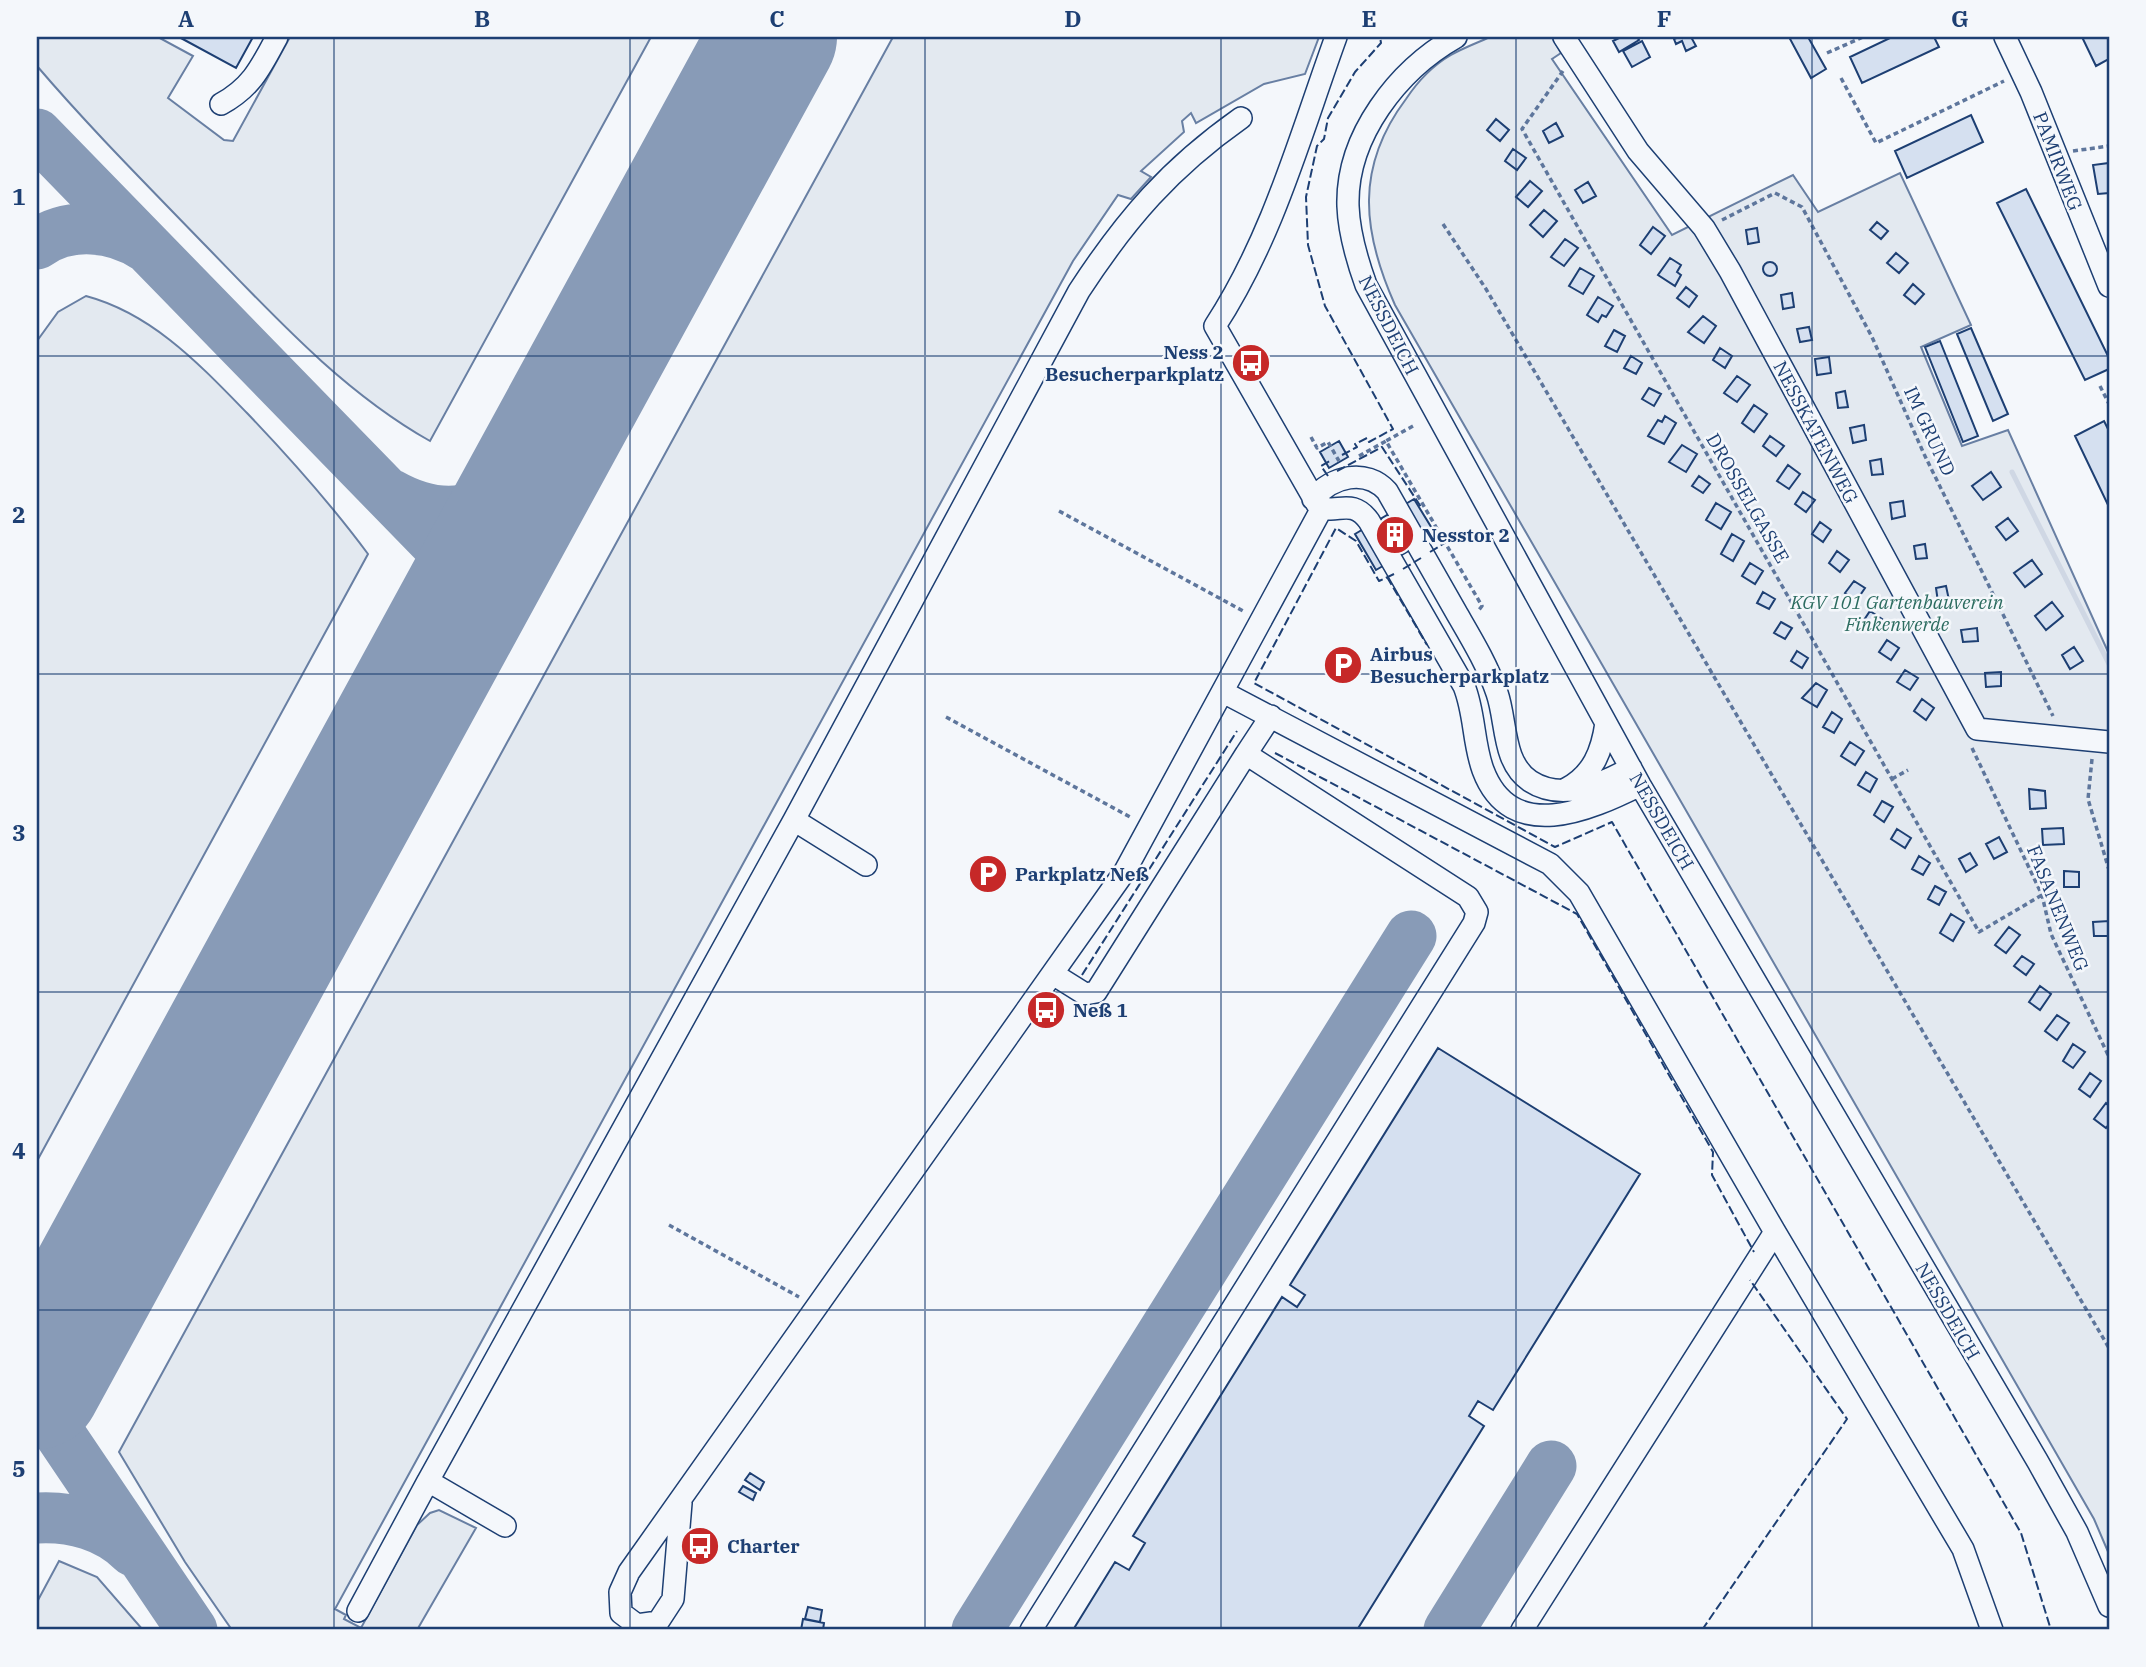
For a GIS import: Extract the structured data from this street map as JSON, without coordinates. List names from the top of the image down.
{
  "streets": {
    "street": ["PAMIRWEG", "NESSDEICH", "NESSKATENWEG"],
    "path": ["IM GRUND", "DROSSELGASSE", "FASANENWEG"]
  },
  "crossings": [
    ["IM GRUND", "NESSKATENWEG"],
    ["NESSKATENWEG", "DROSSELGASSE"],
    ["NESSKATENWEG", "FASANENWEG"],
    ["DROSSELGASSE", "FASANENWEG"]
  ],
  "parks": ["KGV 101 Gartenbauverein Finkenwerde"],
  "places": {
    "bus stop": ["Ness 2 Besucherparkplatz", "Neß 1", "Charter"],
    "building": ["Nesstor 2"],
    "parking": ["Airbus Besucherparkplatz", "Parkplatz Neß"]
  },
  "grid": {
    "columns": [
      "A",
      "B",
      "C",
      "D",
      "E",
      "F",
      "G"
    ],
    "rows": [
      "1",
      "2",
      "3",
      "4",
      "5"
    ]
  }
}
